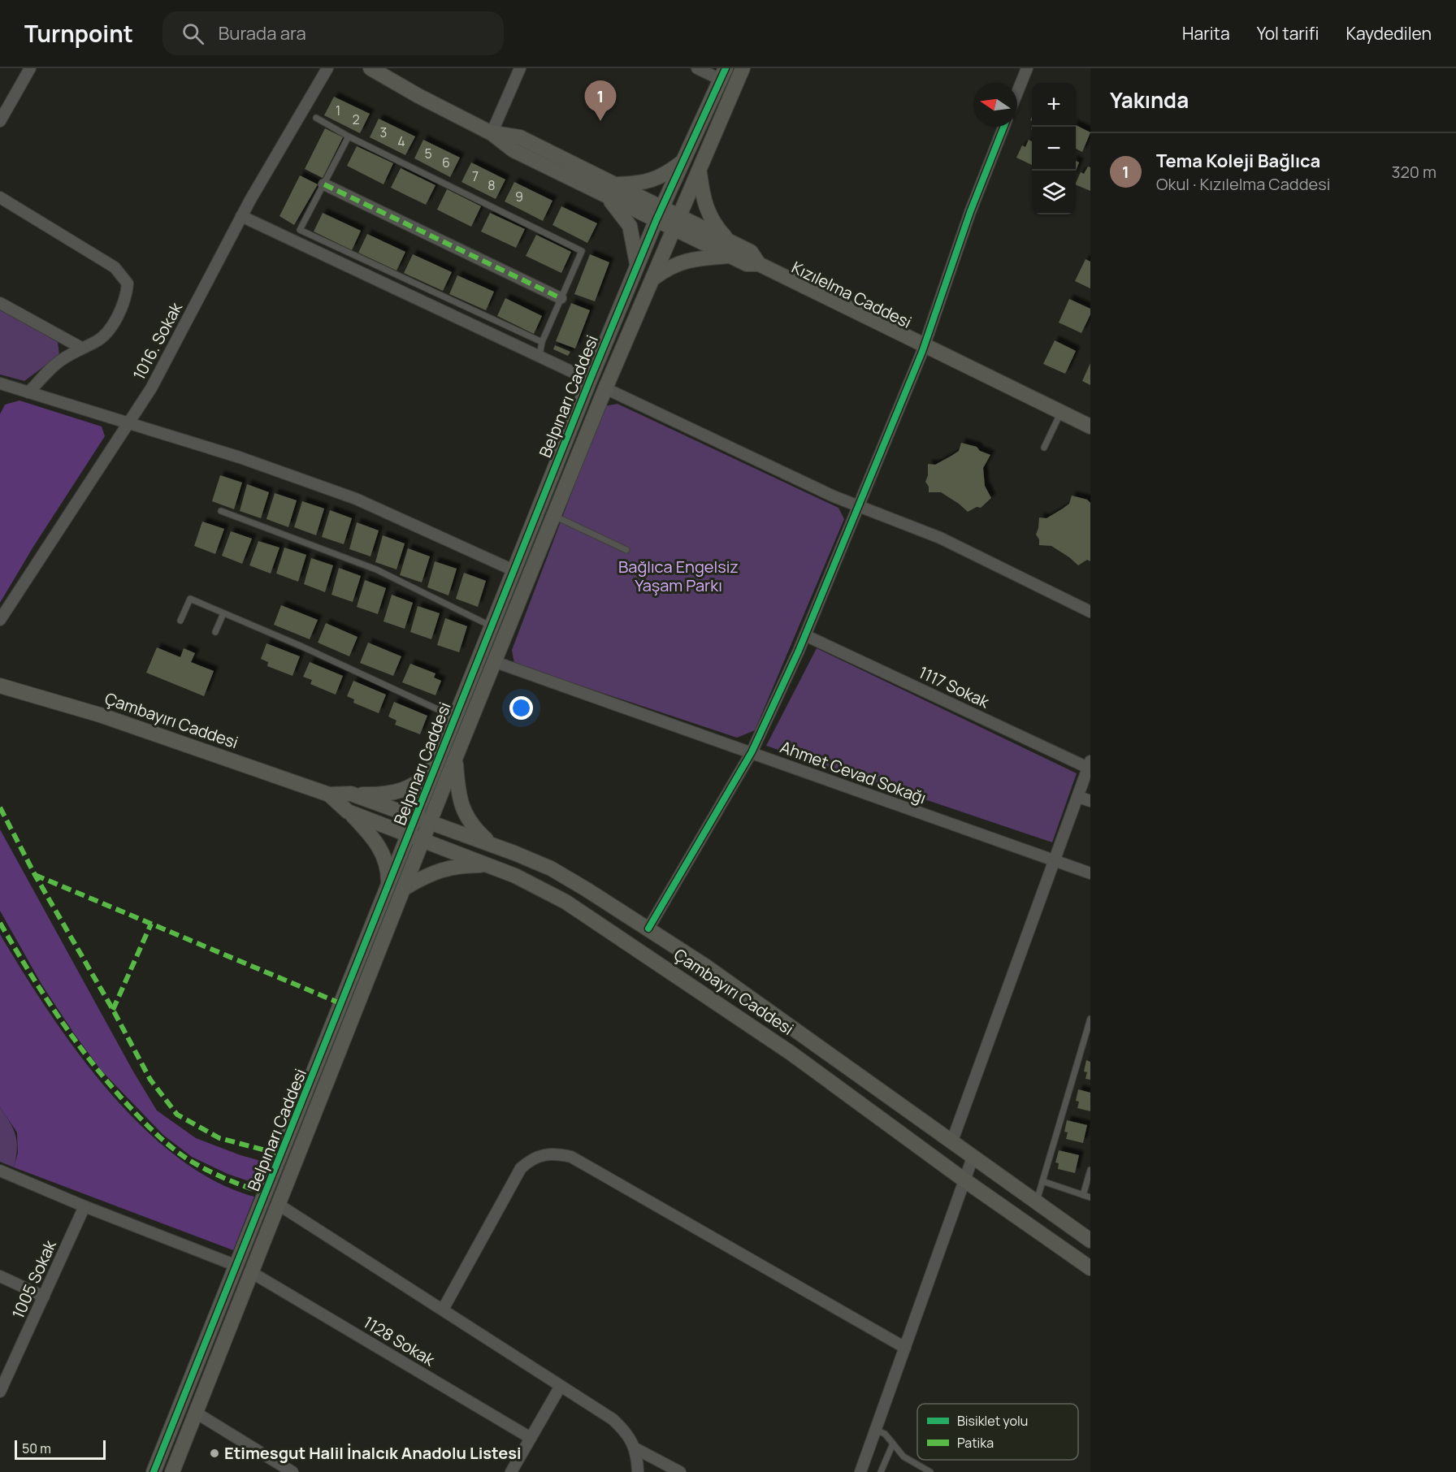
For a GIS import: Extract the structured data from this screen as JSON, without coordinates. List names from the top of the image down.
{
  "streets": {
    "street": [
      "Kızılelma Caddesi",
      "1016. Sokak",
      "Belpınarı Caddesi",
      "1117 Sokak",
      "Çambayırı Caddesi",
      "Ahmet Cevad Sokağı",
      "1005 Sokak",
      "1128 Sokak"
    ]
  },
  "crossings": [
    ["Kızılelma Caddesi", "Belpınarı Caddesi"],
    ["Belpınarı Caddesi", "Çambayırı Caddesi"],
    ["Belpınarı Caddesi", "Ahmet Cevad Sokağı"],
    ["Belpınarı Caddesi", "1128 Sokak"]
  ],
  "parks": ["Bağlıca Engelsiz Yaşam Parkı"],
  "places": ["Etimesgut Halil İnalcık Anadolu Listesi"],
  "house_numbers": [
    "1",
    "2",
    "3",
    "4",
    "5",
    "6",
    "7",
    "8",
    "9"
  ],
  "legend": ["Bisiklet yolu", "Patika"],
  "scale_bar": "50 m",
  "north": "left",
  "page": {
    "header": "Turnpoint",
    "search": "Burada ara",
    "nav": ["Harita", "Yol tarifi", "Kaydedilen"],
    "heading": "Yakında",
    "pins": "1",
    "map_buttons": ["+", "−"],
    "list": [
      {
        "mark": "1",
        "name": "Tema Koleji Bağlıca",
        "note": "Okul · Kızılelma Caddesi",
        "value": "320 m"
      }
    ],
    "scale": "50 m"
  }
}
